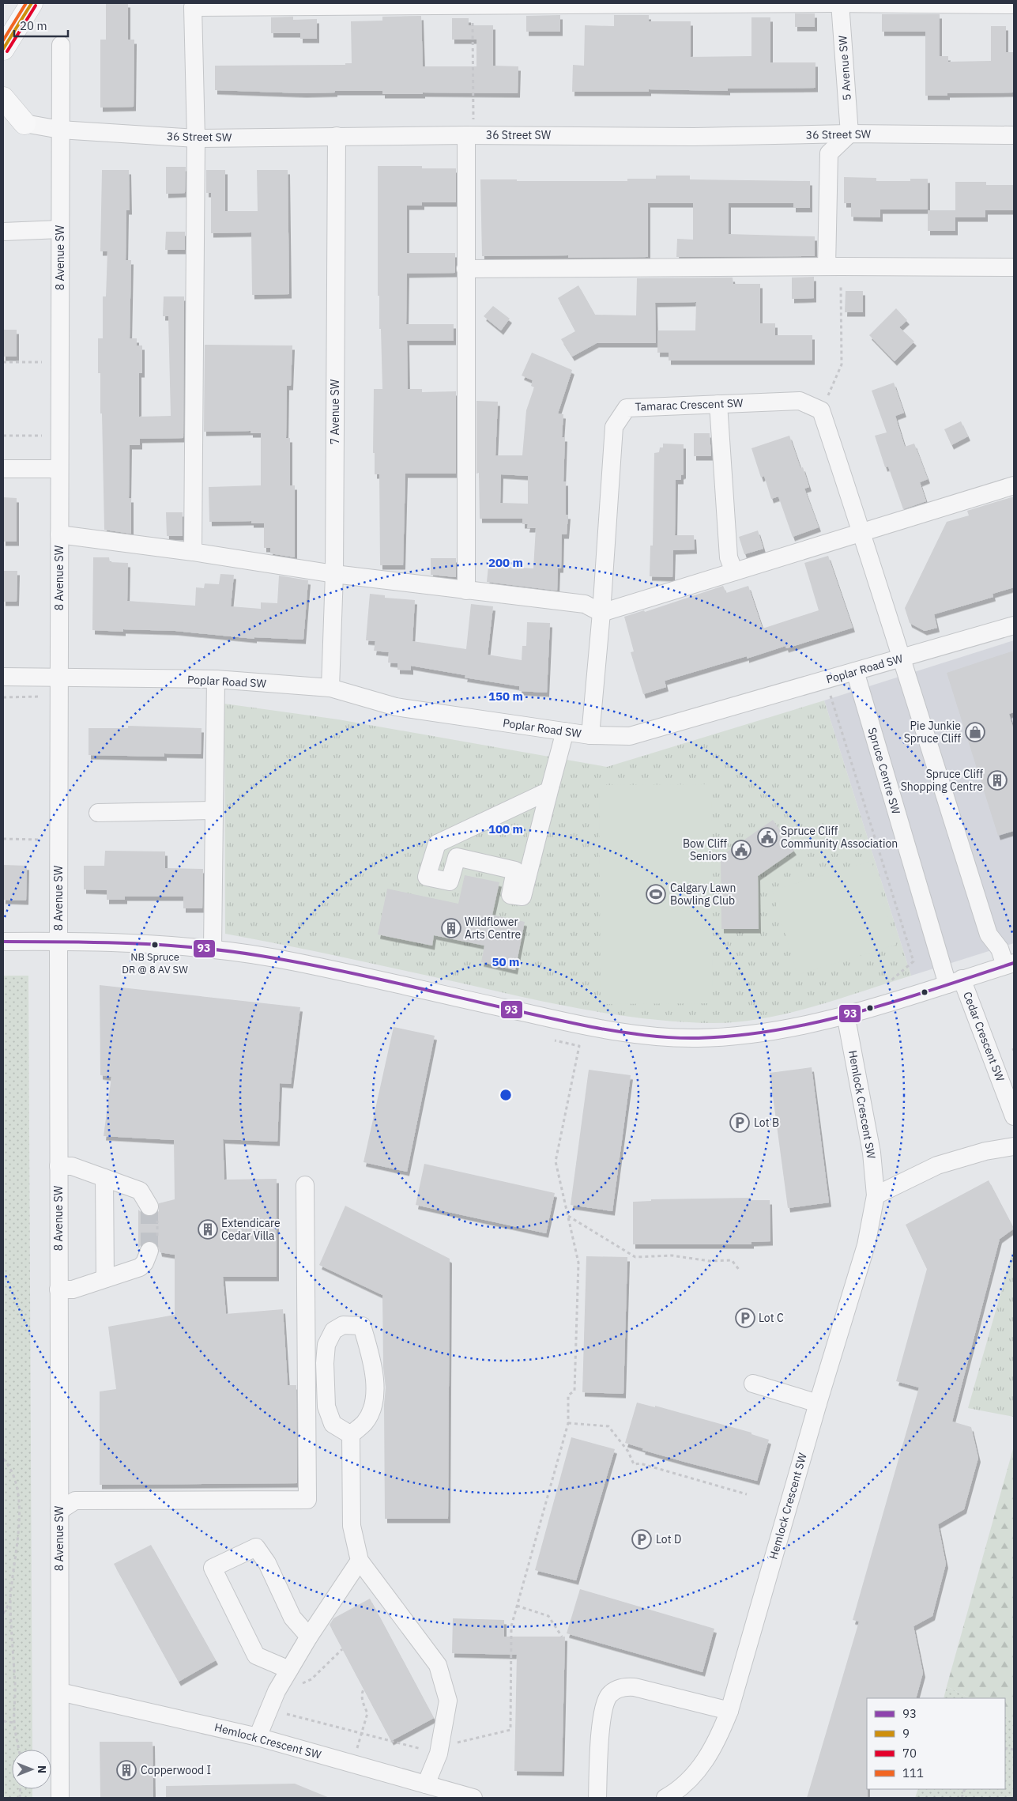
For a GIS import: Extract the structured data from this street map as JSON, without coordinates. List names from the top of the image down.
{
  "streets": {
    "main road": ["36 Street SW"],
    "street": [
      "5 Avenue SW",
      "8 Avenue SW",
      "Tamarac Crescent SW",
      "7 Avenue SW",
      "Poplar Road SW",
      "Spruce Centre SW",
      "Cedar Crescent SW",
      "Hemlock Crescent SW"
    ]
  },
  "crossings": [
    ["5 Avenue SW", "36 Street SW"],
    ["36 Street SW", "8 Avenue SW"],
    ["36 Street SW", "7 Avenue SW"],
    ["8 Avenue SW", "Poplar Road SW"],
    ["8 Avenue SW", "Hemlock Crescent SW"],
    ["Tamarac Crescent SW", "Poplar Road SW"],
    ["7 Avenue SW", "Poplar Road SW"],
    ["Poplar Road SW", "Spruce Centre SW"],
    ["Spruce Centre SW", "Cedar Crescent SW"]
  ],
  "places": {
    "shop": ["Pie Junkie Spruce Cliff"],
    "building": [
      "Spruce Cliff Shopping Centre",
      "Wildflower Arts Centre",
      "Extendicare Cedar Villa",
      "Copperwood I"
    ],
    "public building": ["Spruce Cliff Community Association", "Bow Cliff Seniors"],
    "sports": ["Calgary Lawn Bowling Club"],
    "other": ["NB Spruce DR @ 8 AV SW"],
    "parking": ["Lot B", "Lot C", "Lot D"]
  },
  "lines": [
    "transit line 9",
    "transit line 111",
    "transit line 70",
    "transit line 93"
  ],
  "legend": [
    "93",
    "9",
    "70",
    "111"
  ],
  "scale_bar": "20 m",
  "north": "right",
  "rings": [
    "200 m",
    "150 m",
    "100 m",
    "50 m"
  ]
}
